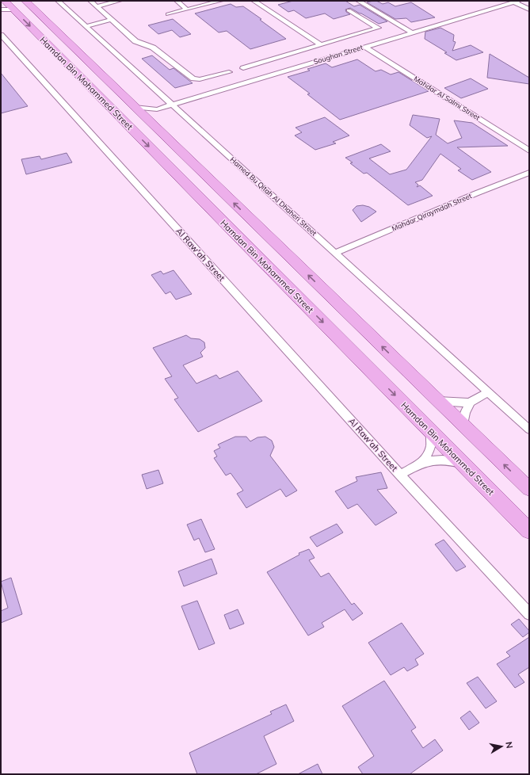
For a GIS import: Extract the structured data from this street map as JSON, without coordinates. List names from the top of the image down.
{
  "streets": {
    "main road": ["Hamdan Bin Mohammed Street"],
    "street": [
      "Soughan Street",
      "Mahdar Al Salmi Street",
      "Hamed Bu Qitah Al Dhaheri Street",
      "Mahdar Qiraymdah Street",
      "Al Raw'ah Street"
    ]
  },
  "crossings": [
    ["Soughan Street", "Hamdan Bin Mohammed Street"],
    ["Soughan Street", "Mahdar Al Salmi Street"],
    ["Soughan Street", "Hamed Bu Qitah Al Dhaheri Street"],
    ["Hamdan Bin Mohammed Street", "Al Raw'ah Street"],
    ["Hamed Bu Qitah Al Dhaheri Street", "Mahdar Qiraymdah Street"]
  ],
  "north": "right"
}
